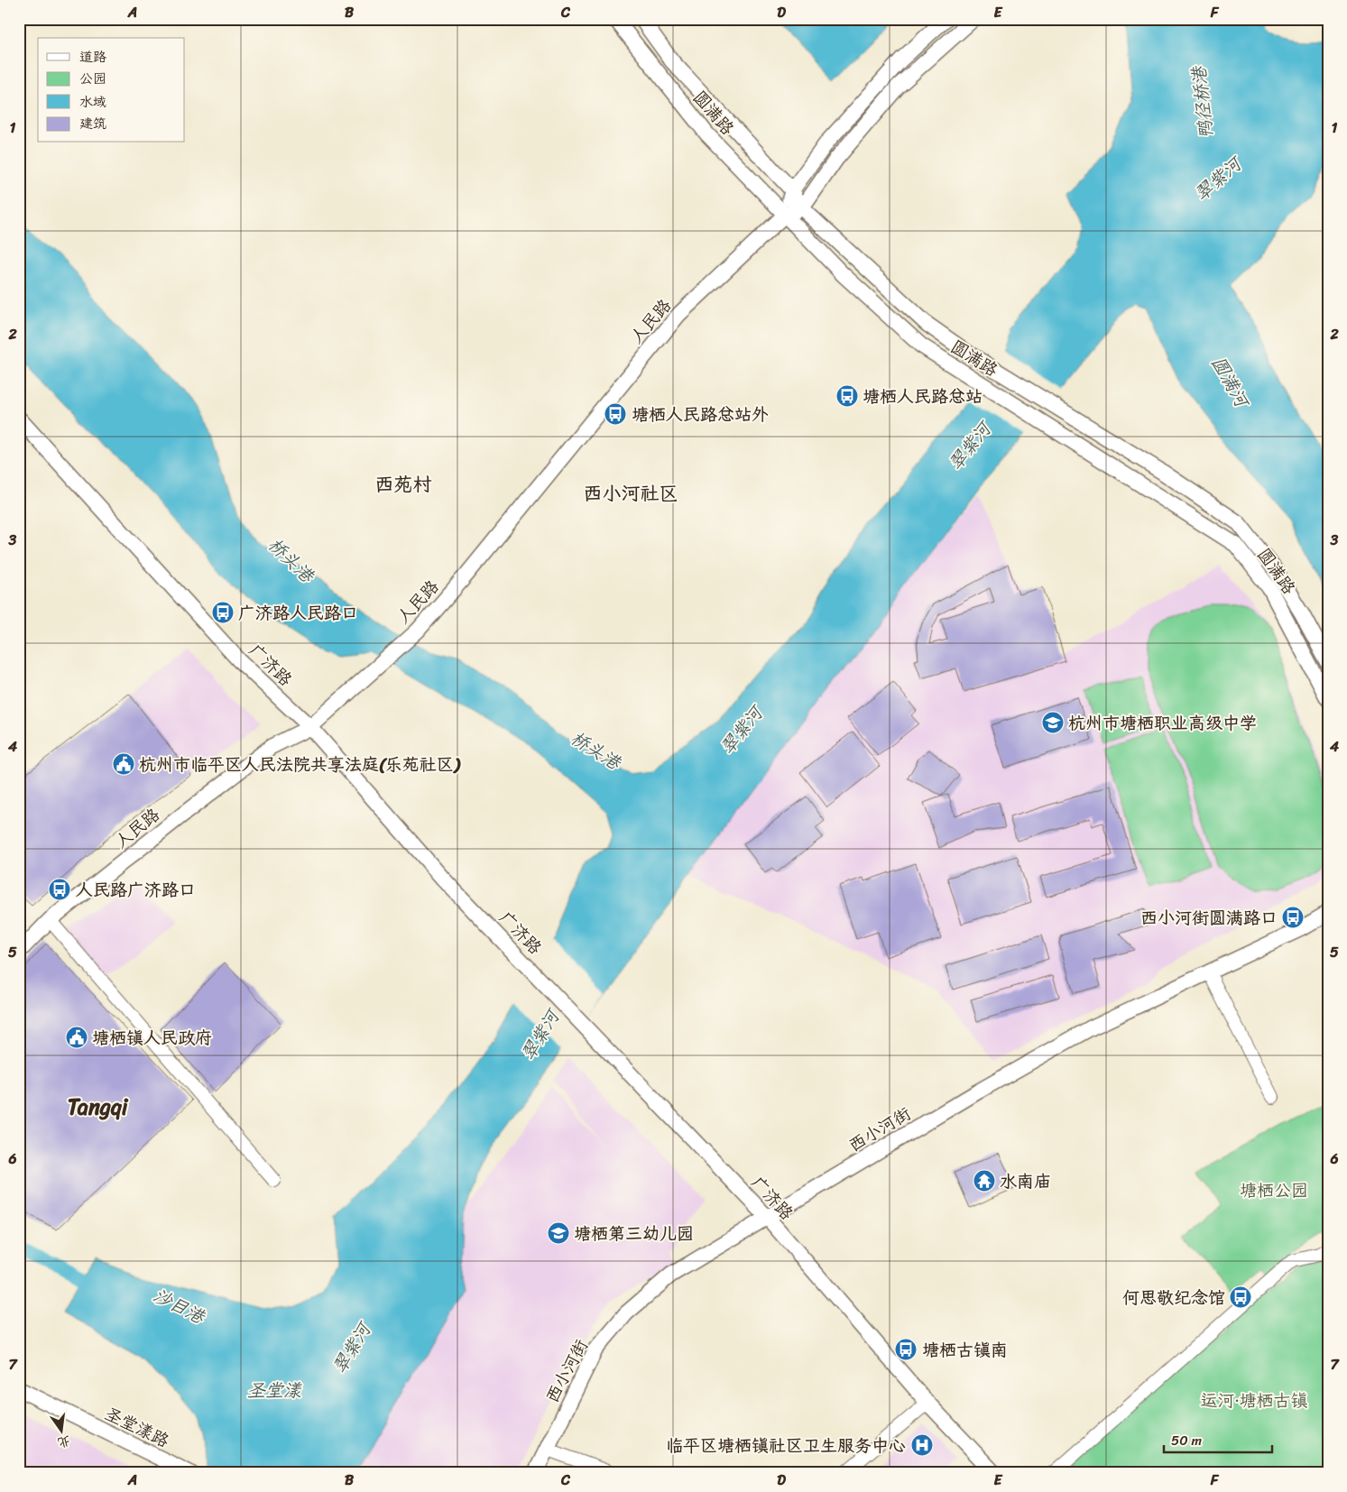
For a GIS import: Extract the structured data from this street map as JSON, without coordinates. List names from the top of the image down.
{
  "streets": {
    "street": [
      "圆满路",
      "人民路",
      "广济路",
      "西小河街",
      "圣堂漾路"
    ]
  },
  "crossings": [
    ["圆满路", "人民路"],
    ["人民路", "广济路"],
    ["广济路", "西小河街"]
  ],
  "districts": ["西苑村", "西小河社区", "Tangqi"],
  "water": [
    "鸭径桥港",
    "翠紫河",
    "圆满河",
    "桥头港",
    "沙目港",
    "圣堂漾"
  ],
  "parks": ["塘栖公园", "运河·塘栖古镇"],
  "places": {
    "bus stop": [
      "塘栖人民路总站",
      "塘栖人民路总站外",
      "广济路人民路口",
      "人民路广济路口",
      "西小河街圆满路口",
      "何思敬纪念馆",
      "塘栖古镇南"
    ],
    "school or university": ["杭州市塘栖职业高级中学", "塘栖第三幼儿园"],
    "public building": ["杭州市临平区人民法院共享法庭(乐苑社区)", "塘栖镇人民政府"],
    "temple": ["水南庙"],
    "hospital": ["临平区塘栖镇社区卫生服务中心"]
  },
  "legend": [
    "道路",
    "公园",
    "水域",
    "建筑"
  ],
  "scale_bar": "50 m",
  "north": "bottom",
  "grid": {
    "columns": [
      "A",
      "B",
      "C",
      "D",
      "E",
      "F"
    ],
    "rows": [
      "1",
      "2",
      "3",
      "4",
      "5",
      "6",
      "7"
    ]
  }
}
